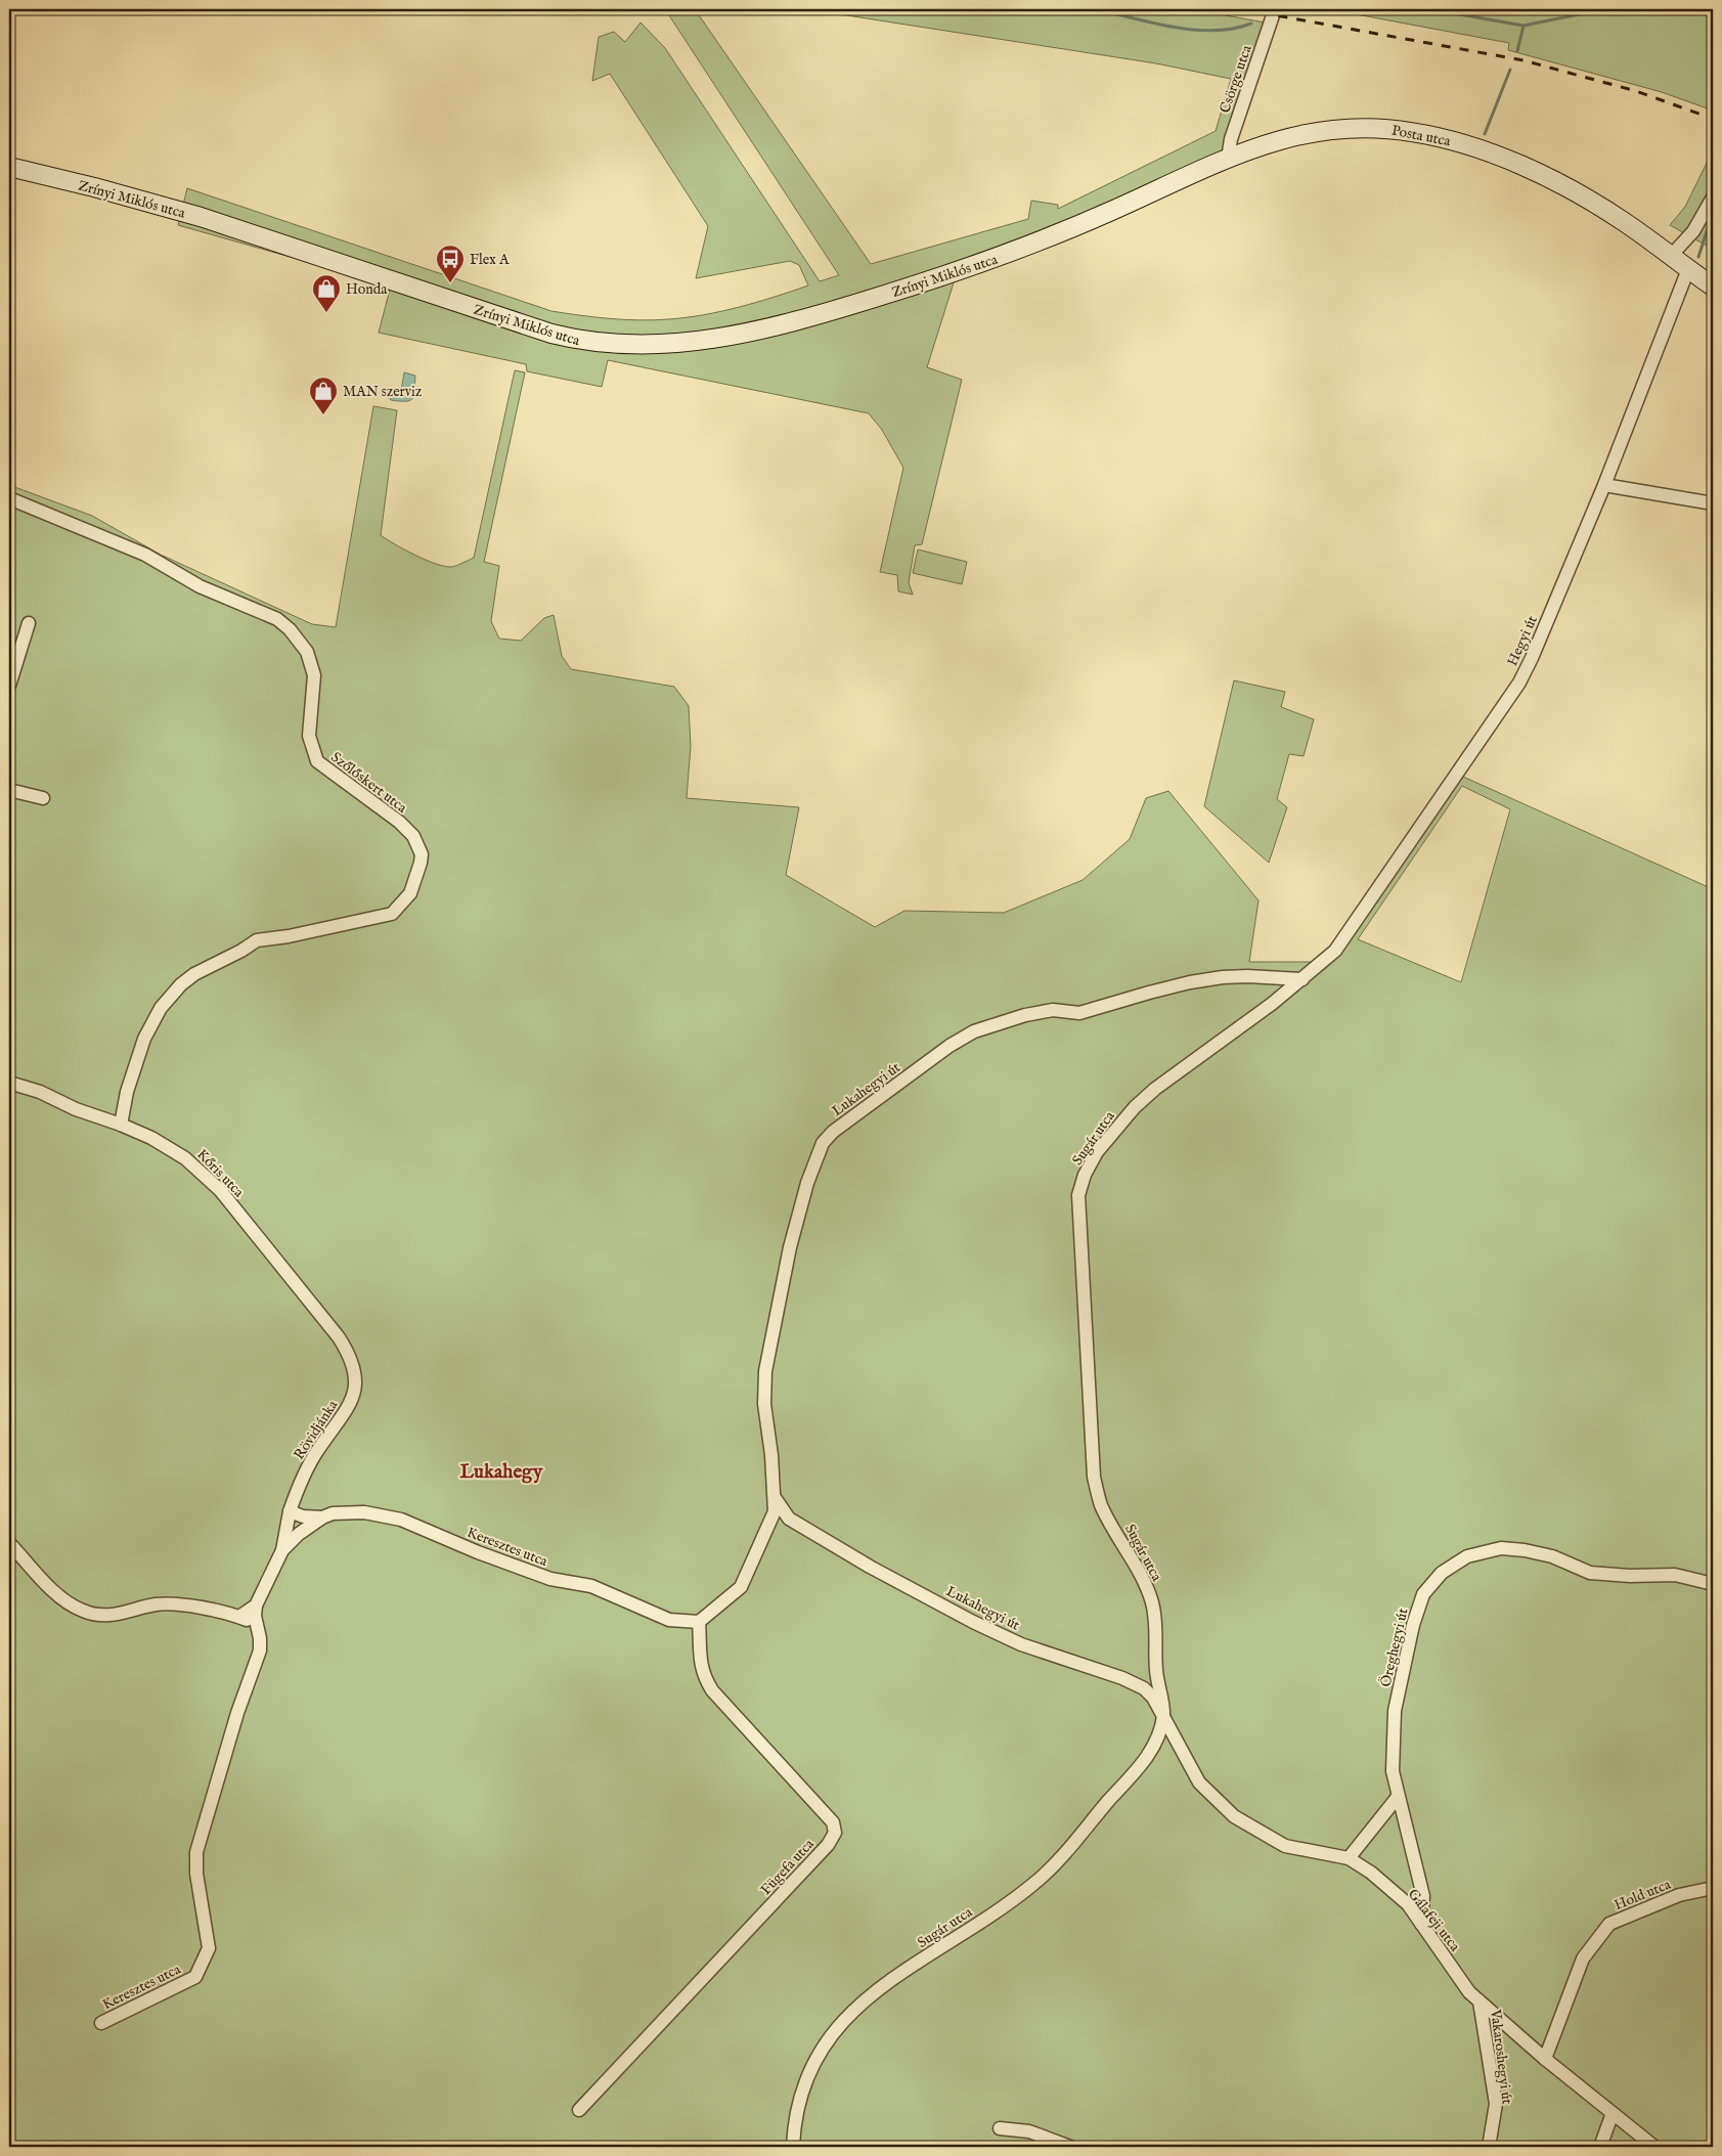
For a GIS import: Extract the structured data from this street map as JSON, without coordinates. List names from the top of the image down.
{
  "streets": {
    "main road": ["Posta utca", "Zrínyi Miklós utca"],
    "street": [
      "Csörge utca",
      "Hegyi út",
      "Szőlőskert utca",
      "Lukahegyi út",
      "Sugár utca",
      "Kőris utca",
      "Rövidjánka",
      "Keresztes utca",
      "Öreghegyi út",
      "Fügefa utca",
      "Hold utca",
      "Gálafeji utca",
      "Vakaroshegyi út"
    ]
  },
  "crossings": [
    ["Csörge utca", "Posta utca"],
    ["Posta utca", "Zrínyi Miklós utca"],
    ["Posta utca", "Hegyi út"],
    ["Hegyi út", "Lukahegyi út"],
    ["Hegyi út", "Sugár utca"],
    ["Szőlőskert utca", "Kőris utca"],
    ["Lukahegyi út", "Sugár utca"],
    ["Lukahegyi út", "Gálafeji utca"],
    ["Sugár utca", "Gálafeji utca"],
    ["Kőris utca", "Rövidjánka"],
    ["Rövidjánka", "Keresztes utca"],
    ["Keresztes utca", "Fügefa utca"],
    ["Öreghegyi út", "Gálafeji utca"],
    ["Hold utca", "Gálafeji utca"],
    ["Gálafeji utca", "Vakaroshegyi út"]
  ],
  "districts": ["Lukahegy"],
  "places": {
    "bus stop": ["Flex A"],
    "shop": ["Honda", "MAN szerviz"]
  }
}
